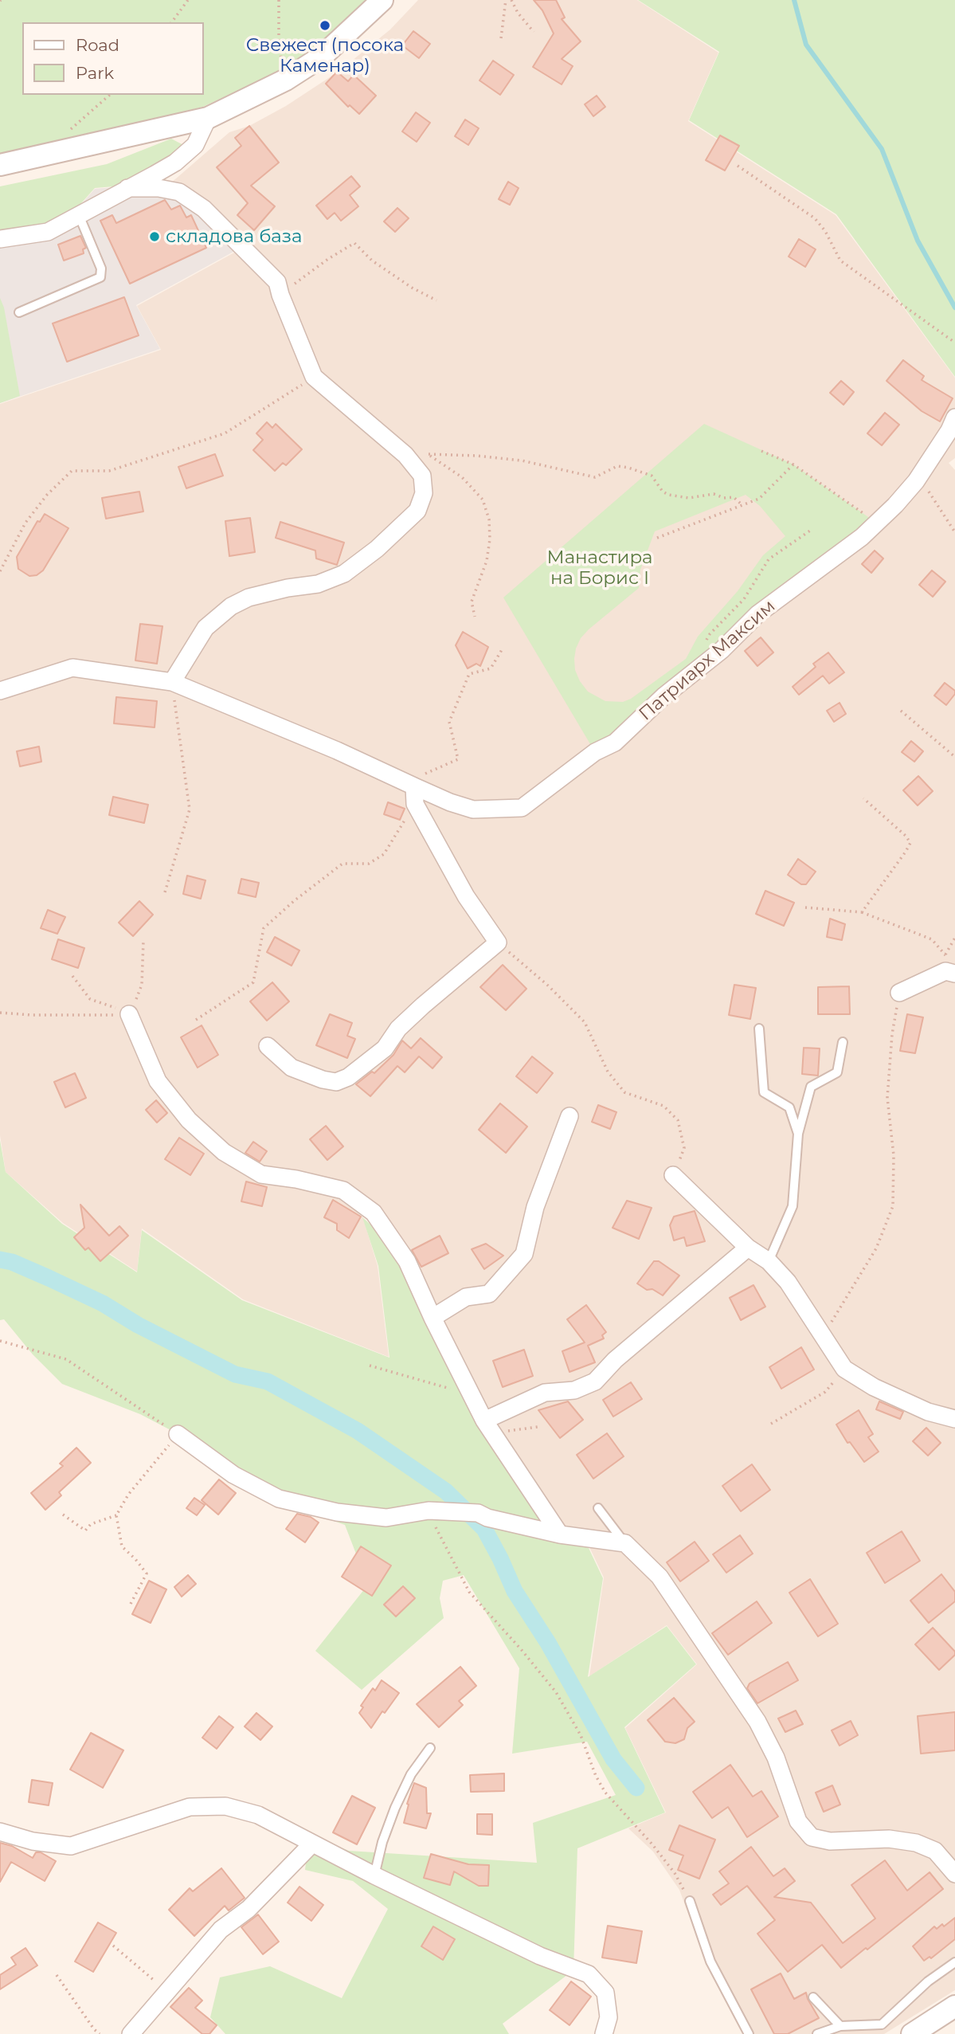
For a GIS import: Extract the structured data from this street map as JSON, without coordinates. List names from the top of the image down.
{
  "streets": {
    "street": ["Патриарх Максим"]
  },
  "parks": ["Манастира на Борис І"],
  "places": ["Свежест (посока Каменар)", "складова база"],
  "legend": ["Road", "Park"]
}
